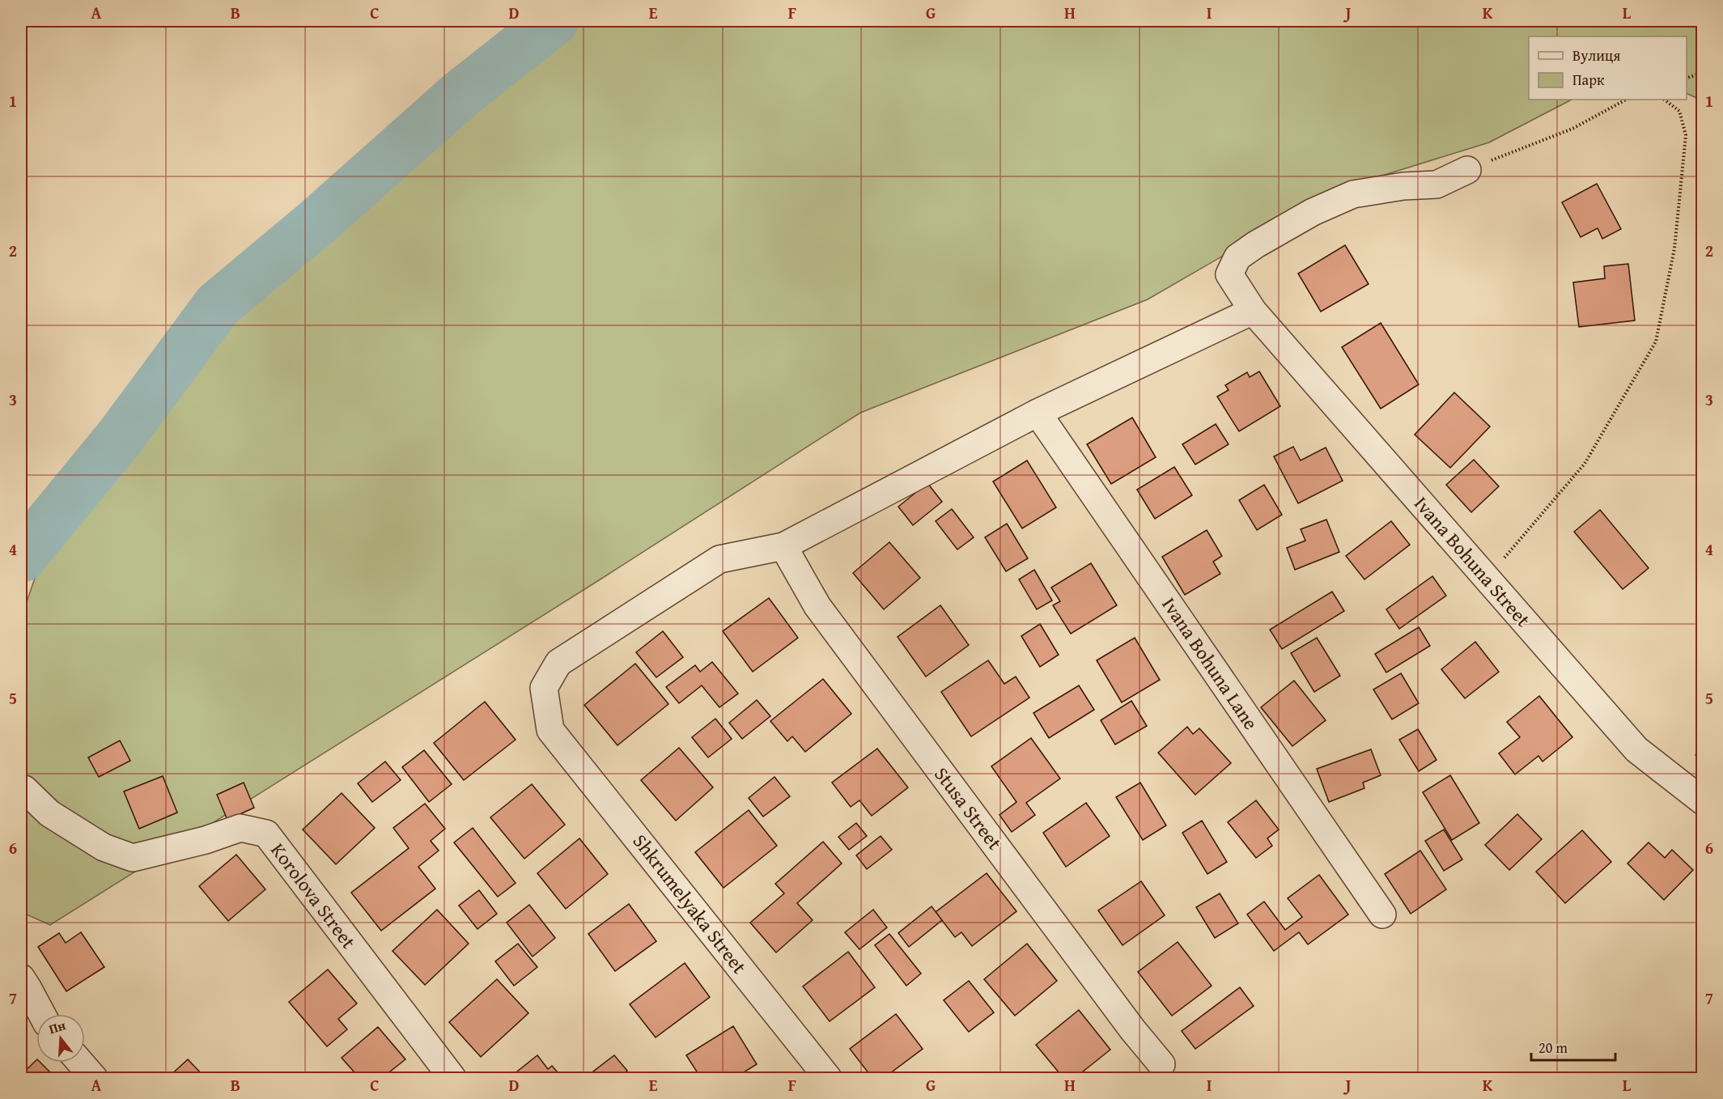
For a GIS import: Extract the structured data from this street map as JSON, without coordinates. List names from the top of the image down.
{
  "streets": {
    "street": [
      "Ivana Bohuna Street",
      "Ivana Bohuna Lane",
      "Stusa Street",
      "Korolova Street",
      "Shkrumelyaka Street"
    ]
  },
  "crossings": [
    ["Stusa Street", "Shkrumelyaka Street"]
  ],
  "legend": ["Вулиця", "Парк"],
  "scale_bar": "20 m",
  "north": "top",
  "grid": {
    "columns": [
      "A",
      "B",
      "C",
      "D",
      "E",
      "F",
      "G",
      "H",
      "I",
      "J",
      "K",
      "L"
    ],
    "rows": [
      "1",
      "2",
      "3",
      "4",
      "5",
      "6",
      "7"
    ]
  }
}
